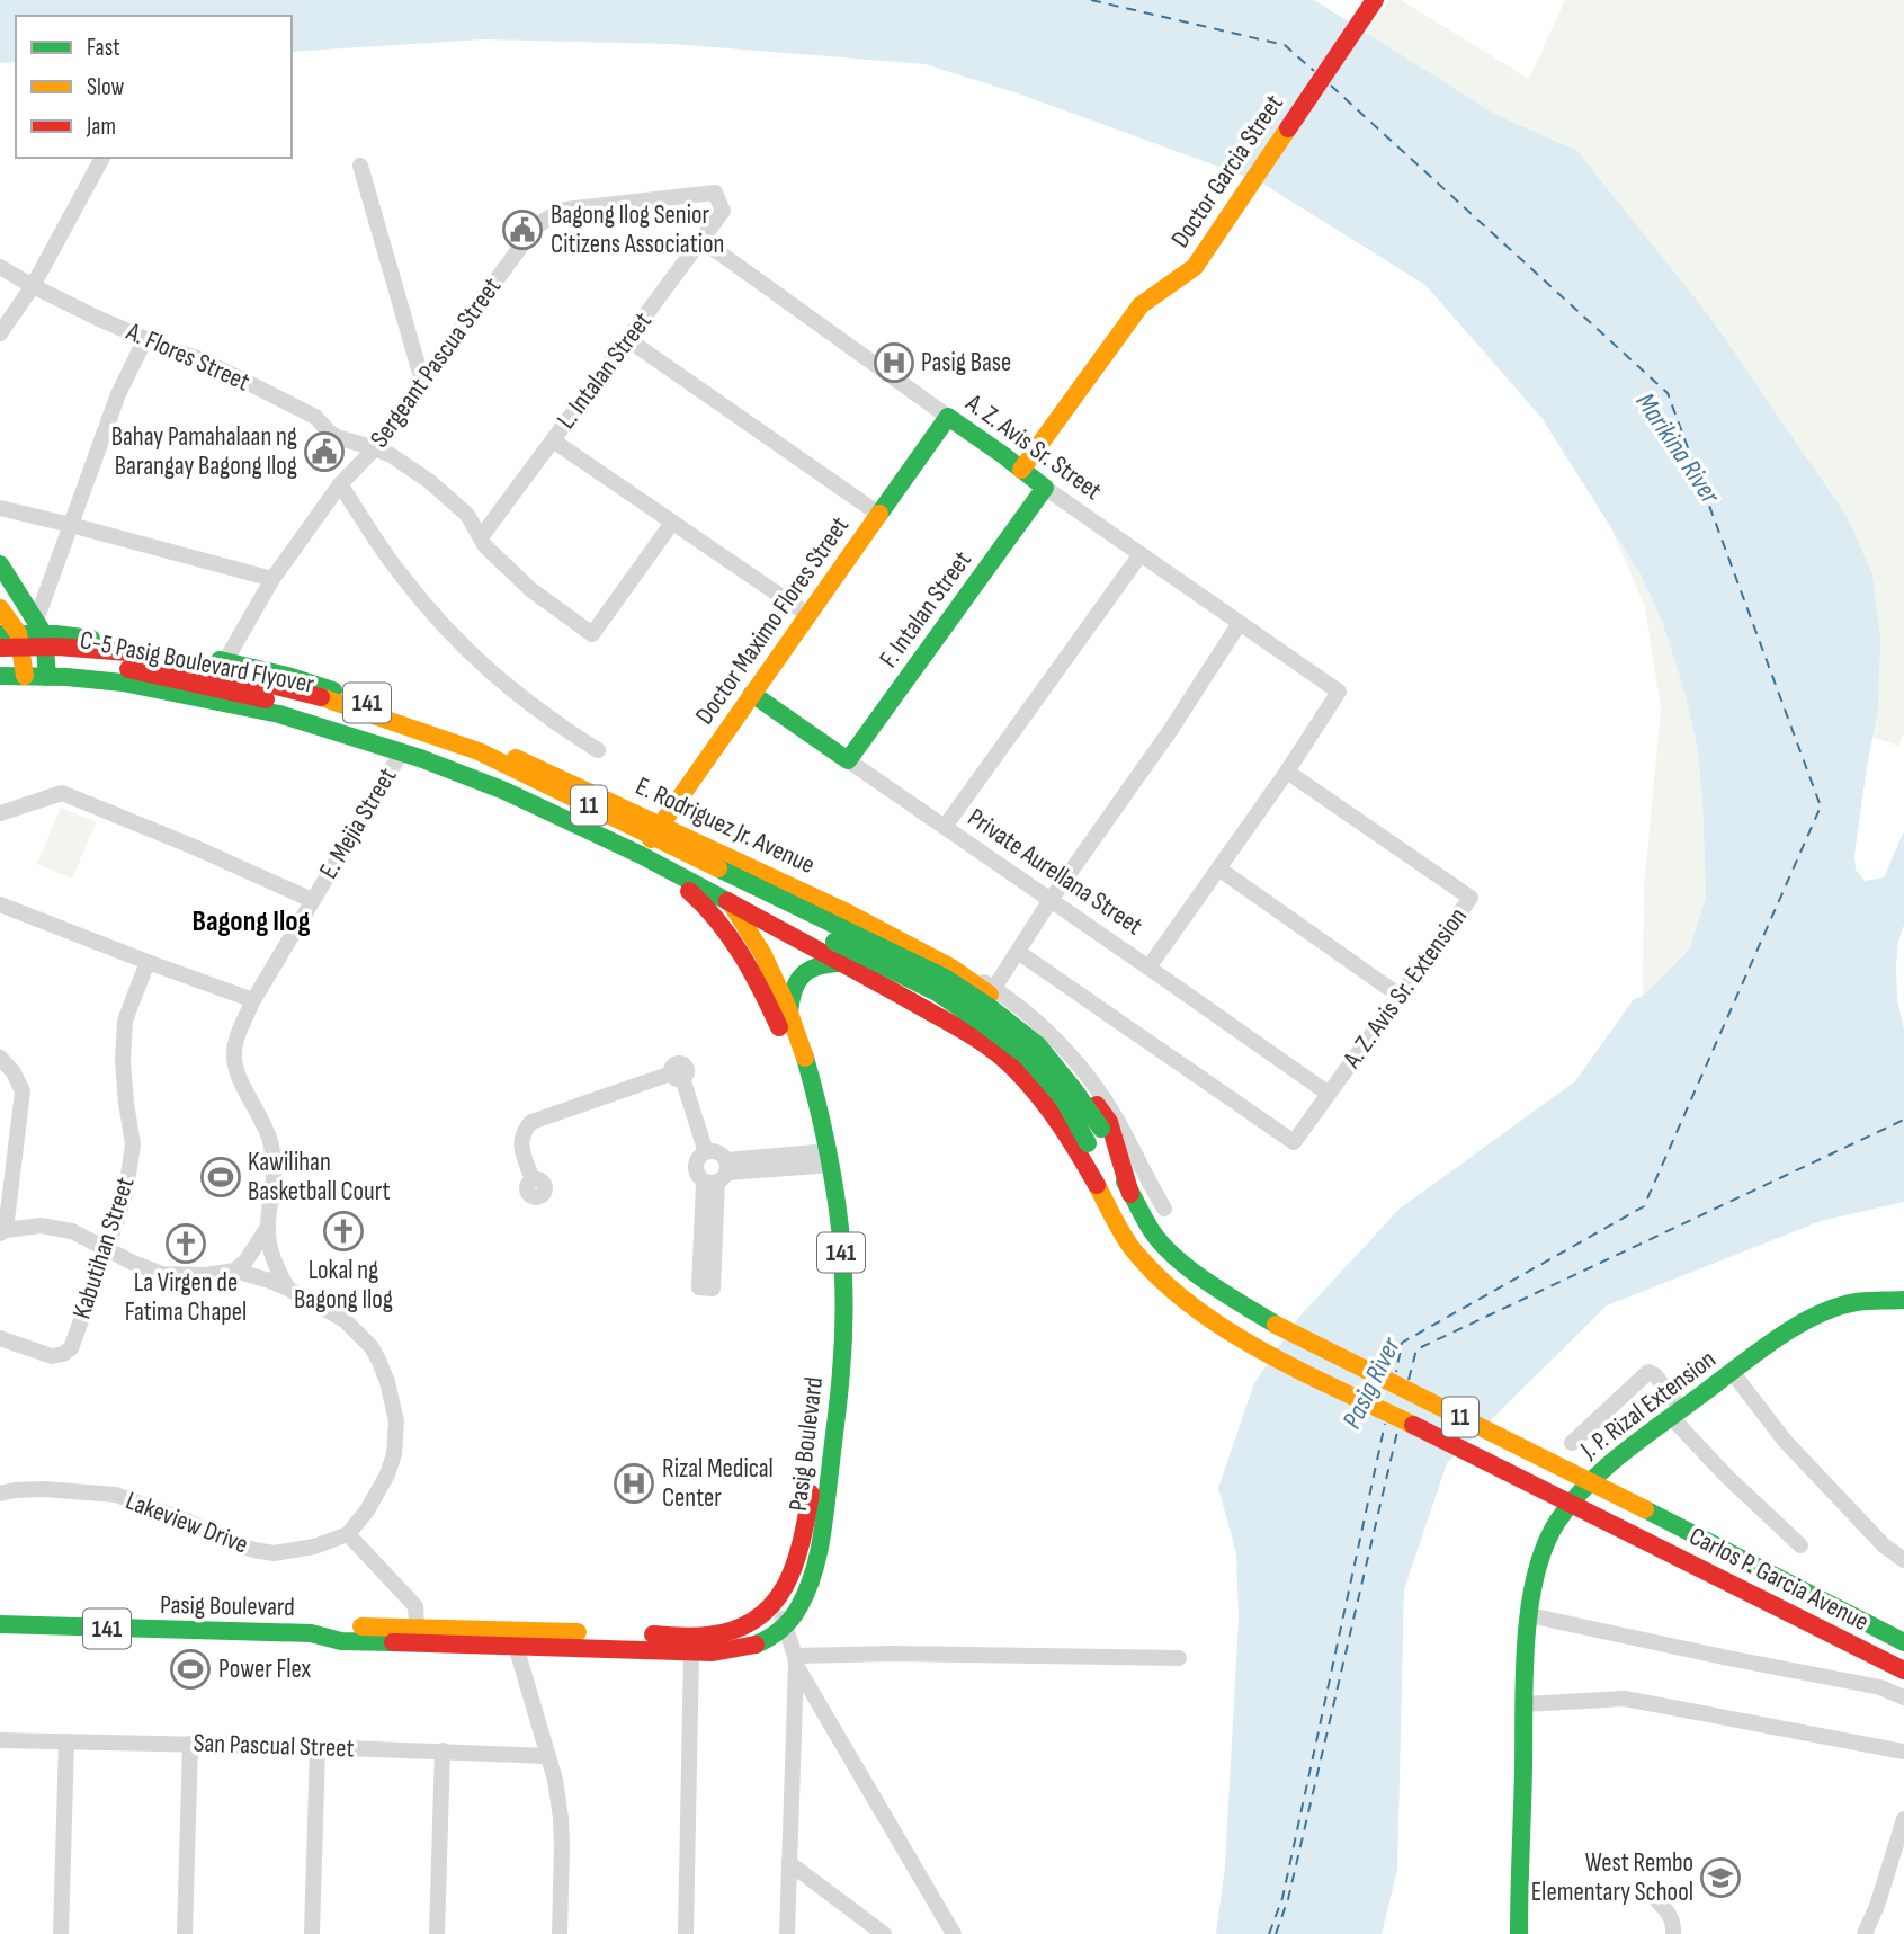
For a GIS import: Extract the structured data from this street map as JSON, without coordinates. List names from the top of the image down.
{
  "streets": {
    "main road": [
      "Doctor Garcia Street",
      "A. Z. Avis Sr. Street",
      "F. Intalan Street",
      "Doctor Maximo Flores Street",
      "C-5 Pasig Boulevard Flyover",
      "141",
      "11",
      "E. Rodriguez Jr. Avenue",
      "Private Aurellana Street",
      "J. P. Rizal Extension",
      "Pasig Boulevard",
      "Carlos P. Garcia Avenue"
    ],
    "street": [
      "A. Flores Street",
      "Sergeant Pascua Street",
      "L. Intalan Street",
      "E. Mejia Street",
      "A. Z. Avis Sr. Extension",
      "Kabutihan Street",
      "Lakeview Drive",
      "San Pascual Street"
    ]
  },
  "crossings": [
    ["Doctor Garcia Street", "A. Z. Avis Sr. Street"],
    ["A. Flores Street", "Sergeant Pascua Street"],
    ["A. Flores Street", "L. Intalan Street"],
    ["Sergeant Pascua Street", "L. Intalan Street"],
    ["Sergeant Pascua Street", "E. Rodriguez Jr. Avenue"],
    ["L. Intalan Street", "A. Z. Avis Sr. Street"],
    ["A. Z. Avis Sr. Street", "F. Intalan Street"],
    ["A. Z. Avis Sr. Street", "Doctor Maximo Flores Street"],
    ["A. Z. Avis Sr. Street", "A. Z. Avis Sr. Extension"],
    ["F. Intalan Street", "Private Aurellana Street"],
    ["Doctor Maximo Flores Street", "141"],
    ["Doctor Maximo Flores Street", "E. Rodriguez Jr. Avenue"],
    ["Doctor Maximo Flores Street", "Private Aurellana Street"],
    ["Doctor Maximo Flores Street", "Pasig Boulevard"],
    ["C-5 Pasig Boulevard Flyover", "141"],
    ["C-5 Pasig Boulevard Flyover", "E. Rodriguez Jr. Avenue"],
    ["C-5 Pasig Boulevard Flyover", "Carlos P. Garcia Avenue"],
    ["141", "E. Mejia Street"],
    ["141", "Pasig Boulevard"],
    ["141", "Carlos P. Garcia Avenue"],
    ["E. Rodriguez Jr. Avenue", "Pasig Boulevard"],
    ["E. Rodriguez Jr. Avenue", "Carlos P. Garcia Avenue"],
    ["Private Aurellana Street", "A. Z. Avis Sr. Extension"]
  ],
  "districts": ["Bagong Ilog"],
  "water": ["Marikina River", "Pasig River"],
  "places": {
    "public building": ["Bagong Ilog Senior Citizens Association", "Bahay Pamahalaan ng Barangay Bagong Ilog"],
    "hospital": ["Pasig Base", "Rizal Medical Center"],
    "sports": ["Kawilihan Basketball Court", "Power Flex"],
    "church": ["Lokal ng Bagong Ilog", "La Virgen de Fatima Chapel"],
    "school or university": ["West Rembo Elementary School"]
  },
  "legend": ["Fast", "Slow", "Jam"]
}
